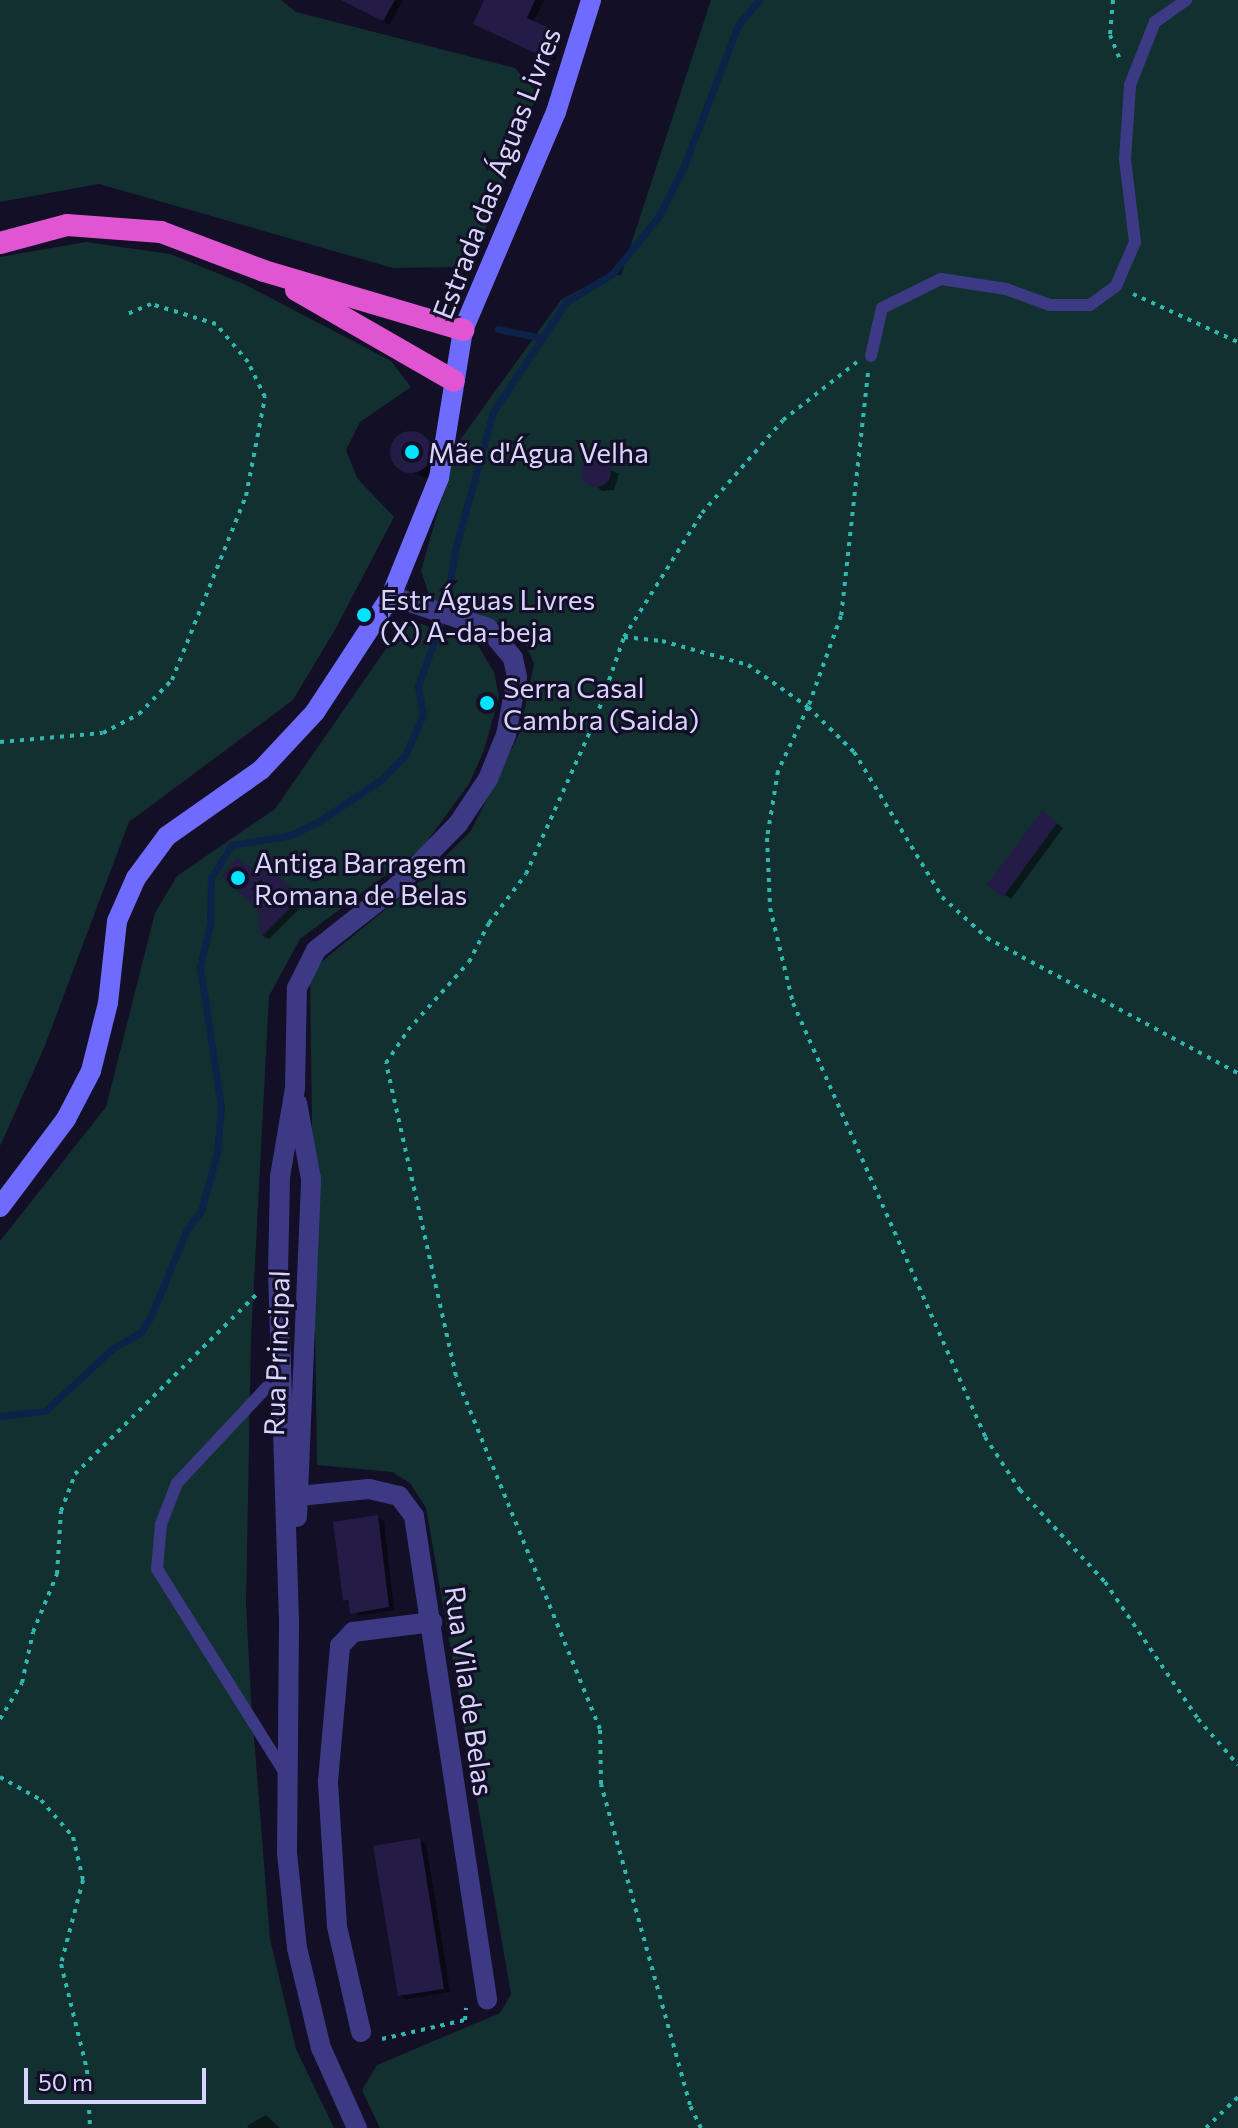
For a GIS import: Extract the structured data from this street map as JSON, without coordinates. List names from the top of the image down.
{
  "streets": {
    "main road": ["Estrada das Águas Livres"],
    "street": ["Rua Principal", "Rua Vila de Belas"]
  },
  "crossings": [
    ["Estrada das Águas Livres", "Rua Principal"],
    ["Rua Principal", "Rua Vila de Belas"]
  ],
  "places": [
    "Mãe d'Água Velha",
    "Estr Águas Livres (X) A-da-beja",
    "Serra Casal Cambra (Saida)",
    "Antiga Barragem Romana de Belas"
  ],
  "scale_bar": "50 m"
}
